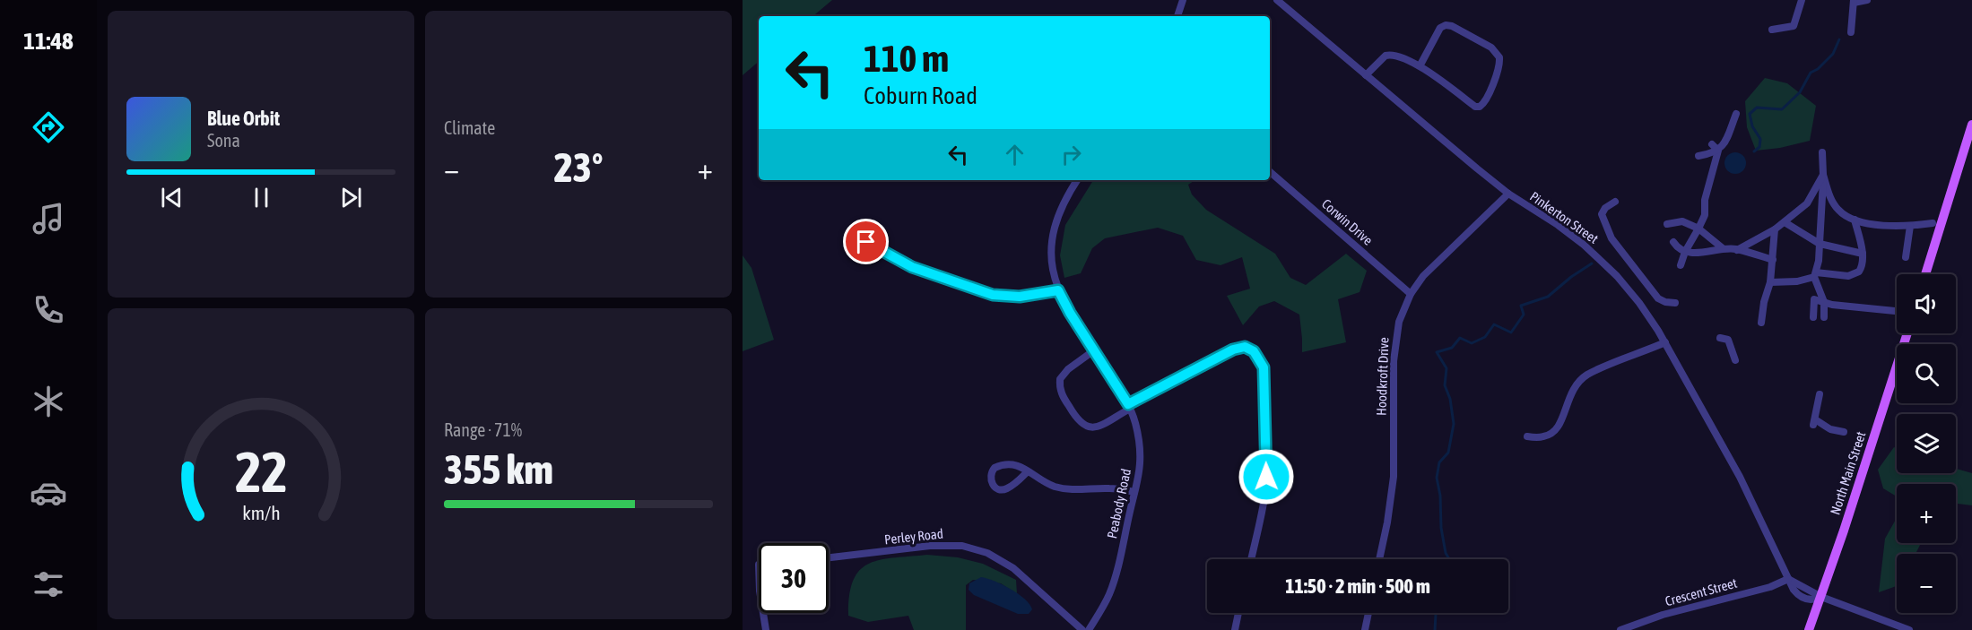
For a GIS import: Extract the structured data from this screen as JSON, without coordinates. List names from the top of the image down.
{
  "streets": {
    "main road": ["North Main Street"],
    "street": [
      "Pinkerton Street",
      "Corwin Drive",
      "Hoodkroft Drive",
      "Peabody Road",
      "Perley Road",
      "Crescent Street"
    ]
  },
  "crossings": [
    ["Pinkerton Street", "Hoodkroft Drive"],
    ["Pinkerton Street", "North Main Street"],
    ["Pinkerton Street", "Crescent Street"],
    ["Corwin Drive", "Hoodkroft Drive"]
  ],
  "page": {
    "tabs": "11:48",
    "tile": [
      "Climate",
      ["Range · 71%", "355 km"]
    ],
    "turn": ["110 m", "Coburn Road"],
    "song": ["Blue Orbit", "Sona"],
    "heat": ["−", "23°", "+"],
    "map_buttons": ["+", "−"],
    "limit": "30",
    "trip": "11:50 · 2 min · 500 m",
    "gauge": ["22", "km/h"]
  }
}
